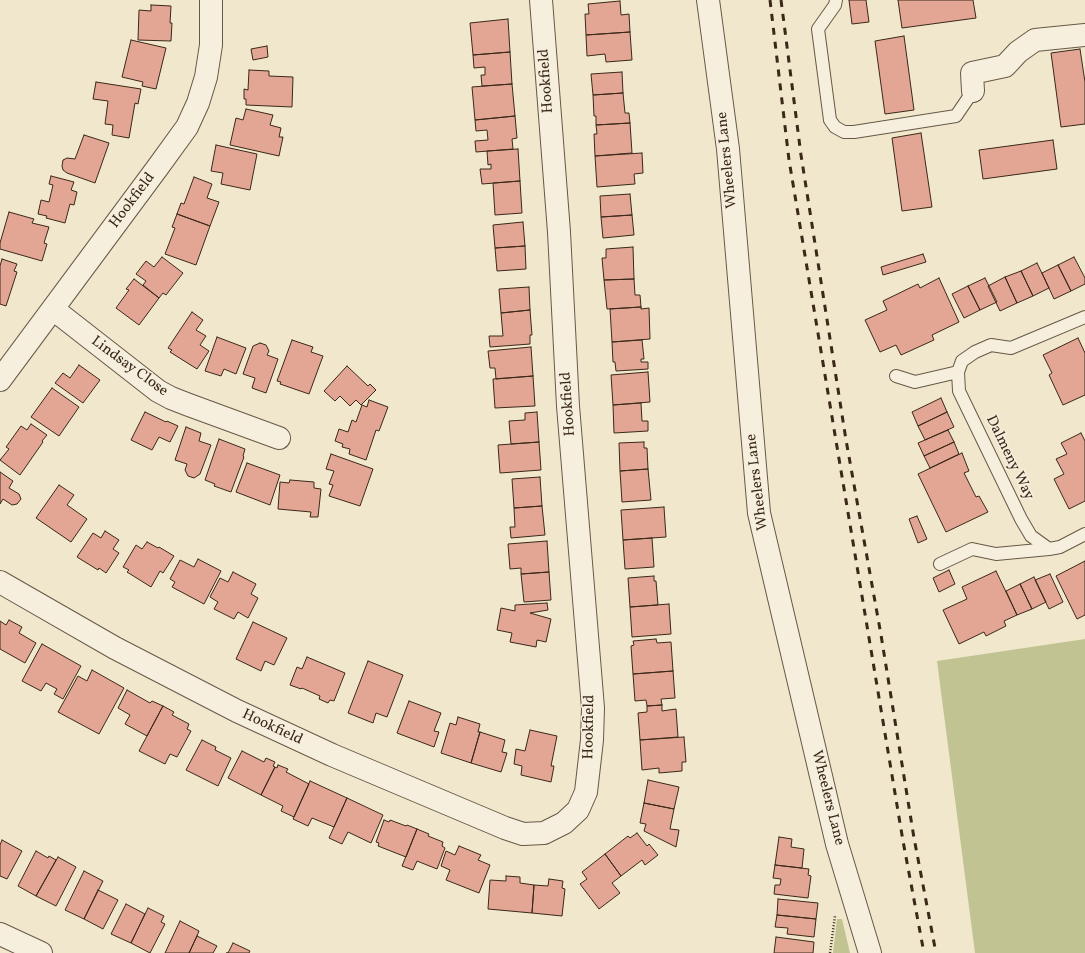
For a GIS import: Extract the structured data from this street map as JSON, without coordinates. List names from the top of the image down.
{
  "streets": {
    "street": ["Hookfield", "Wheelers Lane", "Lindsay Close"],
    "lane": ["Dalmeny Way"]
  },
  "crossings": [
    ["Hookfield", "Lindsay Close"]
  ]
}
